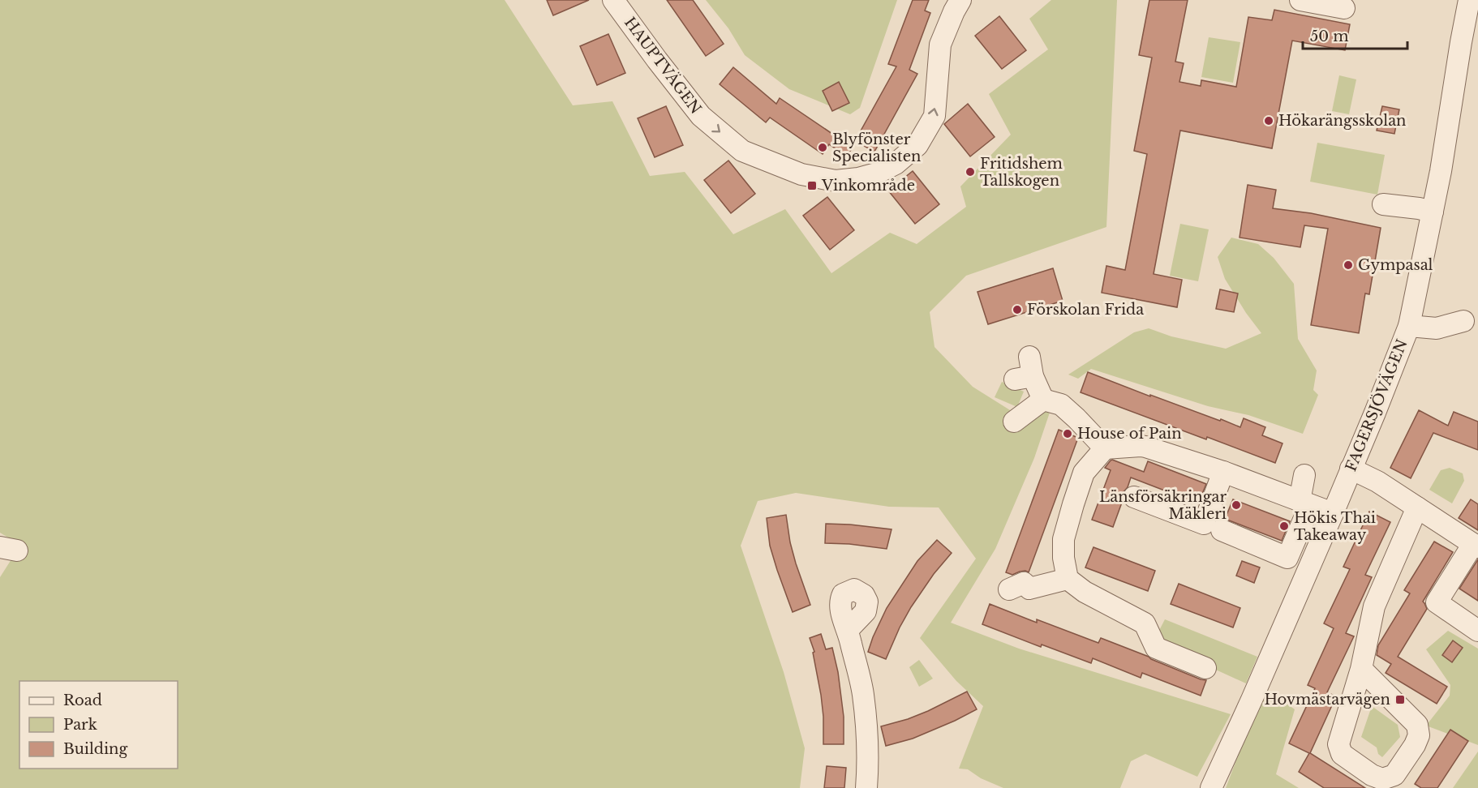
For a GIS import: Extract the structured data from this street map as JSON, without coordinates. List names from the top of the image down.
{
  "streets": {
    "street": ["HAUPTVÄGEN", "FAGERSJÖVÄGEN"]
  },
  "places": {
    "other": [
      "Hökarängsskolan",
      "Blyfönster Specialisten",
      "Fritidshem Tallskogen",
      "Gympasal",
      "Förskolan Frida",
      "House of Pain",
      "Länsförsäkringar Mäkleri",
      "Hökis Thai Takeaway"
    ],
    "transit": ["Vinkområde", "Hovmästarvägen"]
  },
  "legend": ["Road", "Park", "Building"],
  "scale_bar": "50 m"
}
